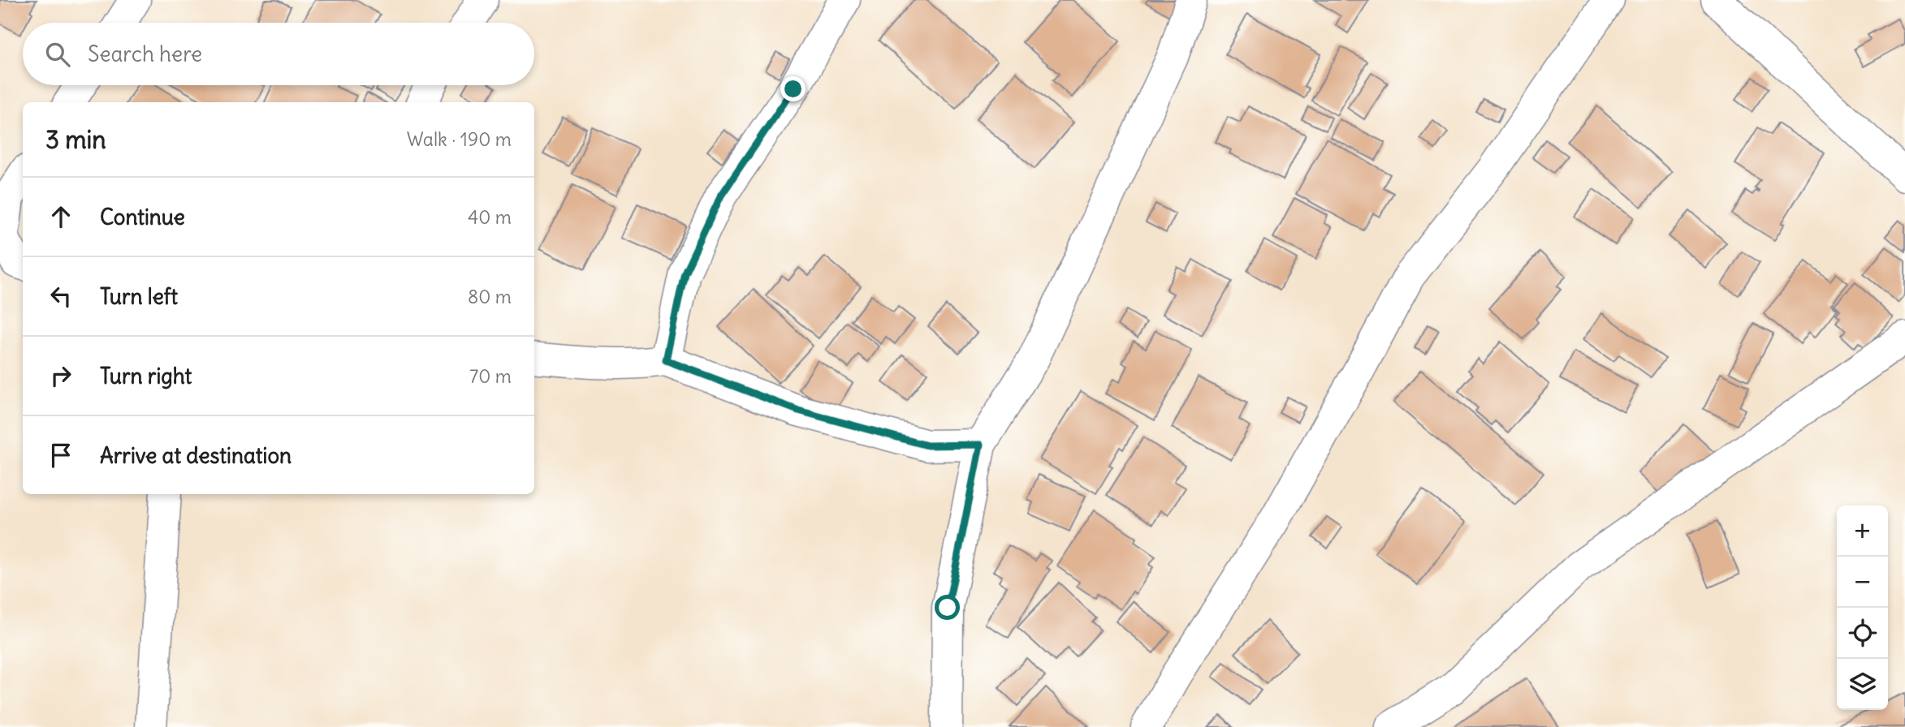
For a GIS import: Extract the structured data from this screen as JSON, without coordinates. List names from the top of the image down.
{
  "page": {
    "search": "Search here",
    "heading": ["3 min", "Walk · 190 m"],
    "list": [
      ["Continue", "40 m"],
      ["Turn left", "80 m"],
      ["Turn right", "70 m"],
      "Arrive at destination"
    ],
    "map_buttons": ["+", "−"]
  }
}
